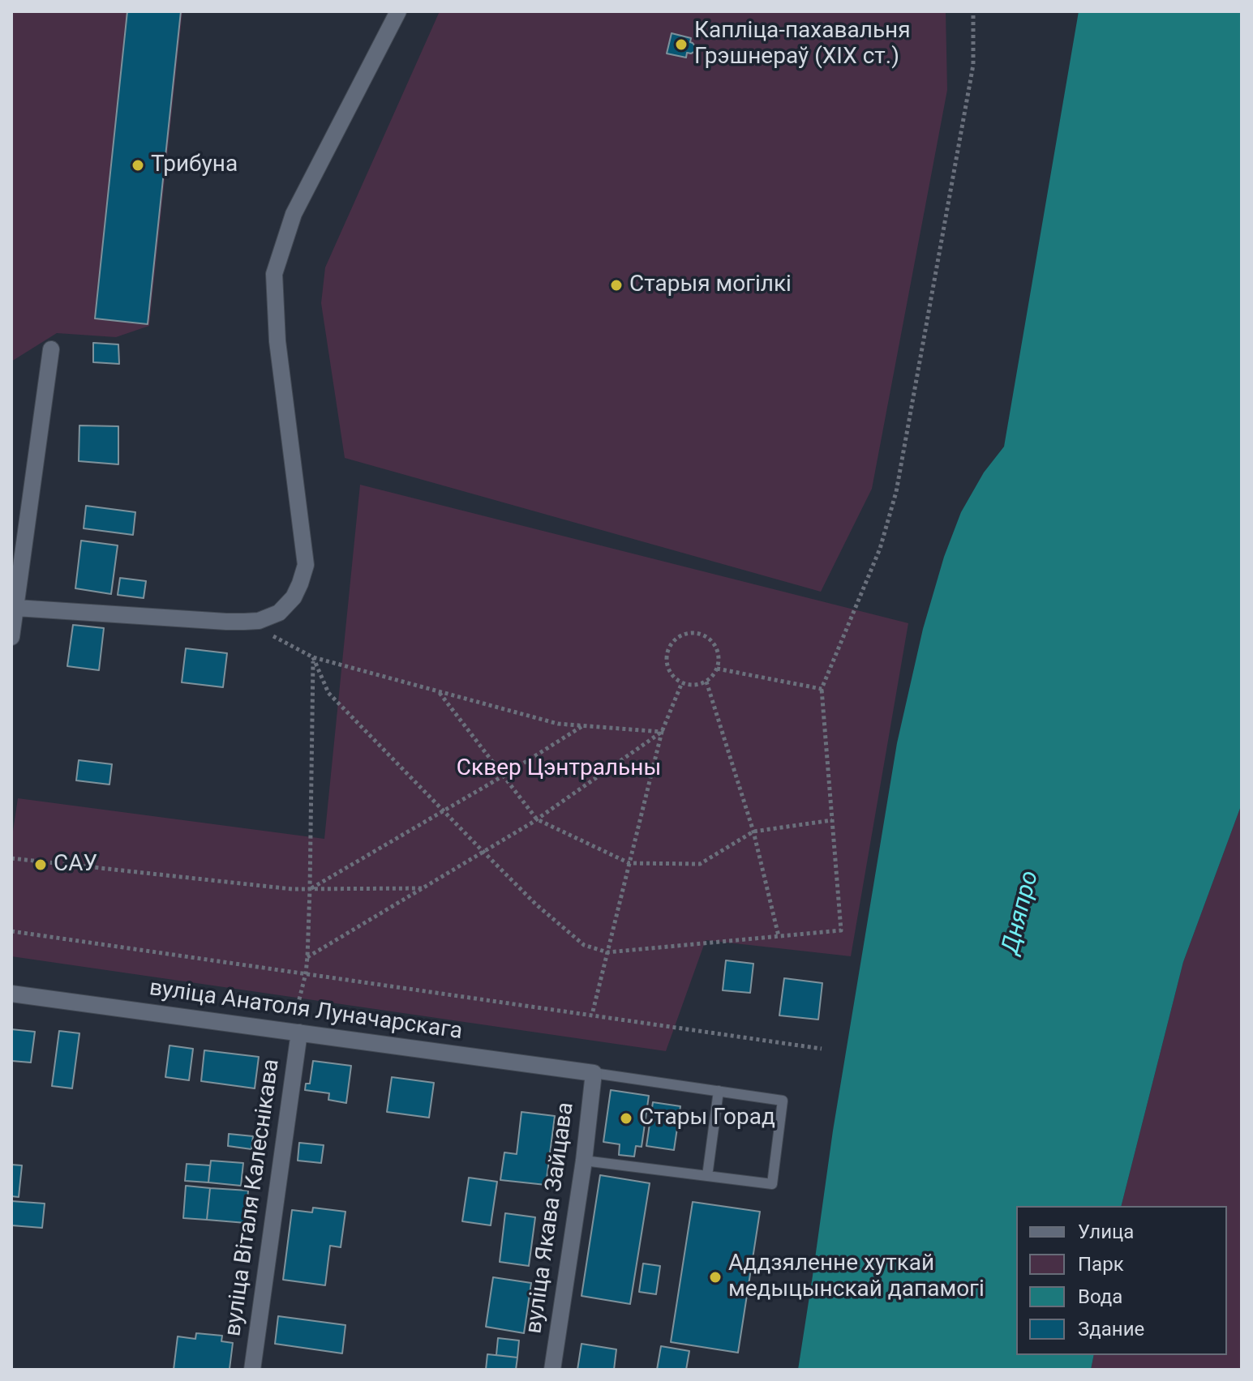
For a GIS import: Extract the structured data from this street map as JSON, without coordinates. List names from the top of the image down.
{
  "streets": {
    "street": ["вуліца Анатоля Луначарскага", "вуліца Віталя Калеснікава", "вуліца Якава Зайцава"]
  },
  "crossings": [
    ["вуліца Анатоля Луначарскага", "вуліца Віталя Калеснікава"],
    ["вуліца Анатоля Луначарскага", "вуліца Якава Зайцава"]
  ],
  "water": ["Дняпро"],
  "parks": ["Сквер Цэнтральны"],
  "places": [
    "Капліца-пахавальня Грэшнераў (XIX ст.)",
    "Трибуна",
    "Старыя могілкі",
    "САУ",
    "Стары Горад",
    "Аддзяленне хуткай медыцынскай дапамогі"
  ],
  "legend": [
    "Улица",
    "Парк",
    "Вода",
    "Здание"
  ]
}
